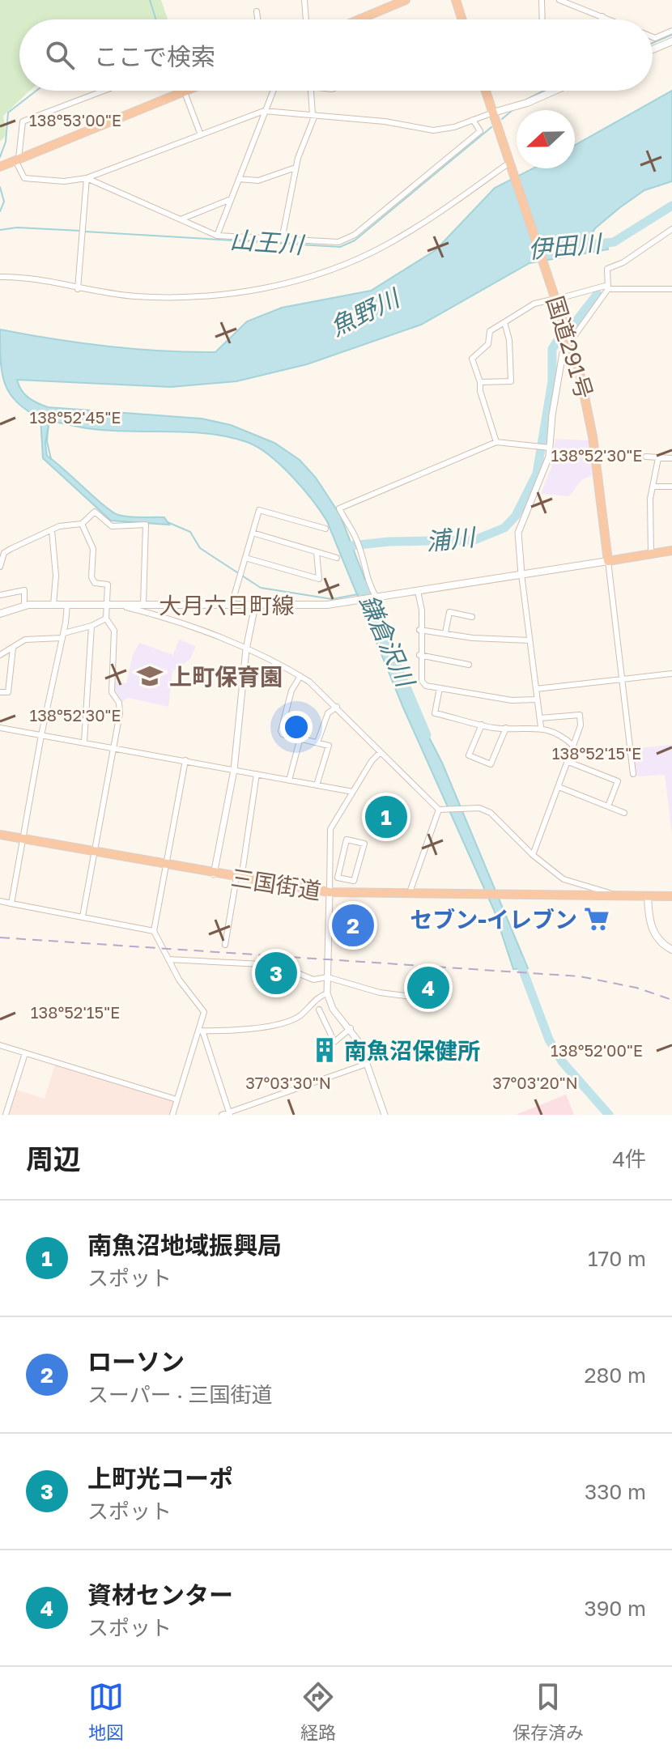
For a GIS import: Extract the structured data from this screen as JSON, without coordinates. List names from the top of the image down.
{
  "streets": {
    "highway": ["国道291号", "三国街道"],
    "main road": ["大月六日町線"]
  },
  "crossings": [
    ["国道291号", "大月六日町線"]
  ],
  "water": [
    "山王川",
    "伊田川",
    "魚野川",
    "浦川",
    "鎌倉沢川"
  ],
  "places": {
    "school or university": ["上町保育園"],
    "supermarket": ["セブン-イレブン"],
    "building": ["南魚沼保健所"]
  },
  "north": "left",
  "page": {
    "search": "ここで検索",
    "pins": [
      "1",
      "2",
      "3",
      "4"
    ],
    "heading": ["周辺", "4件"],
    "list": [
      {
        "mark": "1",
        "name": "南魚沼地域振興局",
        "note": "スポット",
        "value": "170 m"
      },
      {
        "mark": "2",
        "name": "ローソン",
        "note": "スーパー · 三国街道",
        "value": "280 m"
      },
      {
        "mark": "3",
        "name": "上町光コーポ",
        "note": "スポット",
        "value": "330 m"
      },
      {
        "mark": "4",
        "name": "資材センター",
        "note": "スポット",
        "value": "390 m"
      }
    ],
    "nav": ["地図", "経路", "保存済み"]
  },
  "coordinates": [
    "138°53'00\"E",
    "138°52'45\"E",
    "138°52'30\"E",
    "138°52'15\"E",
    "138°52'00\"E",
    "37°03'30\"N",
    "37°03'20\"N"
  ]
}
